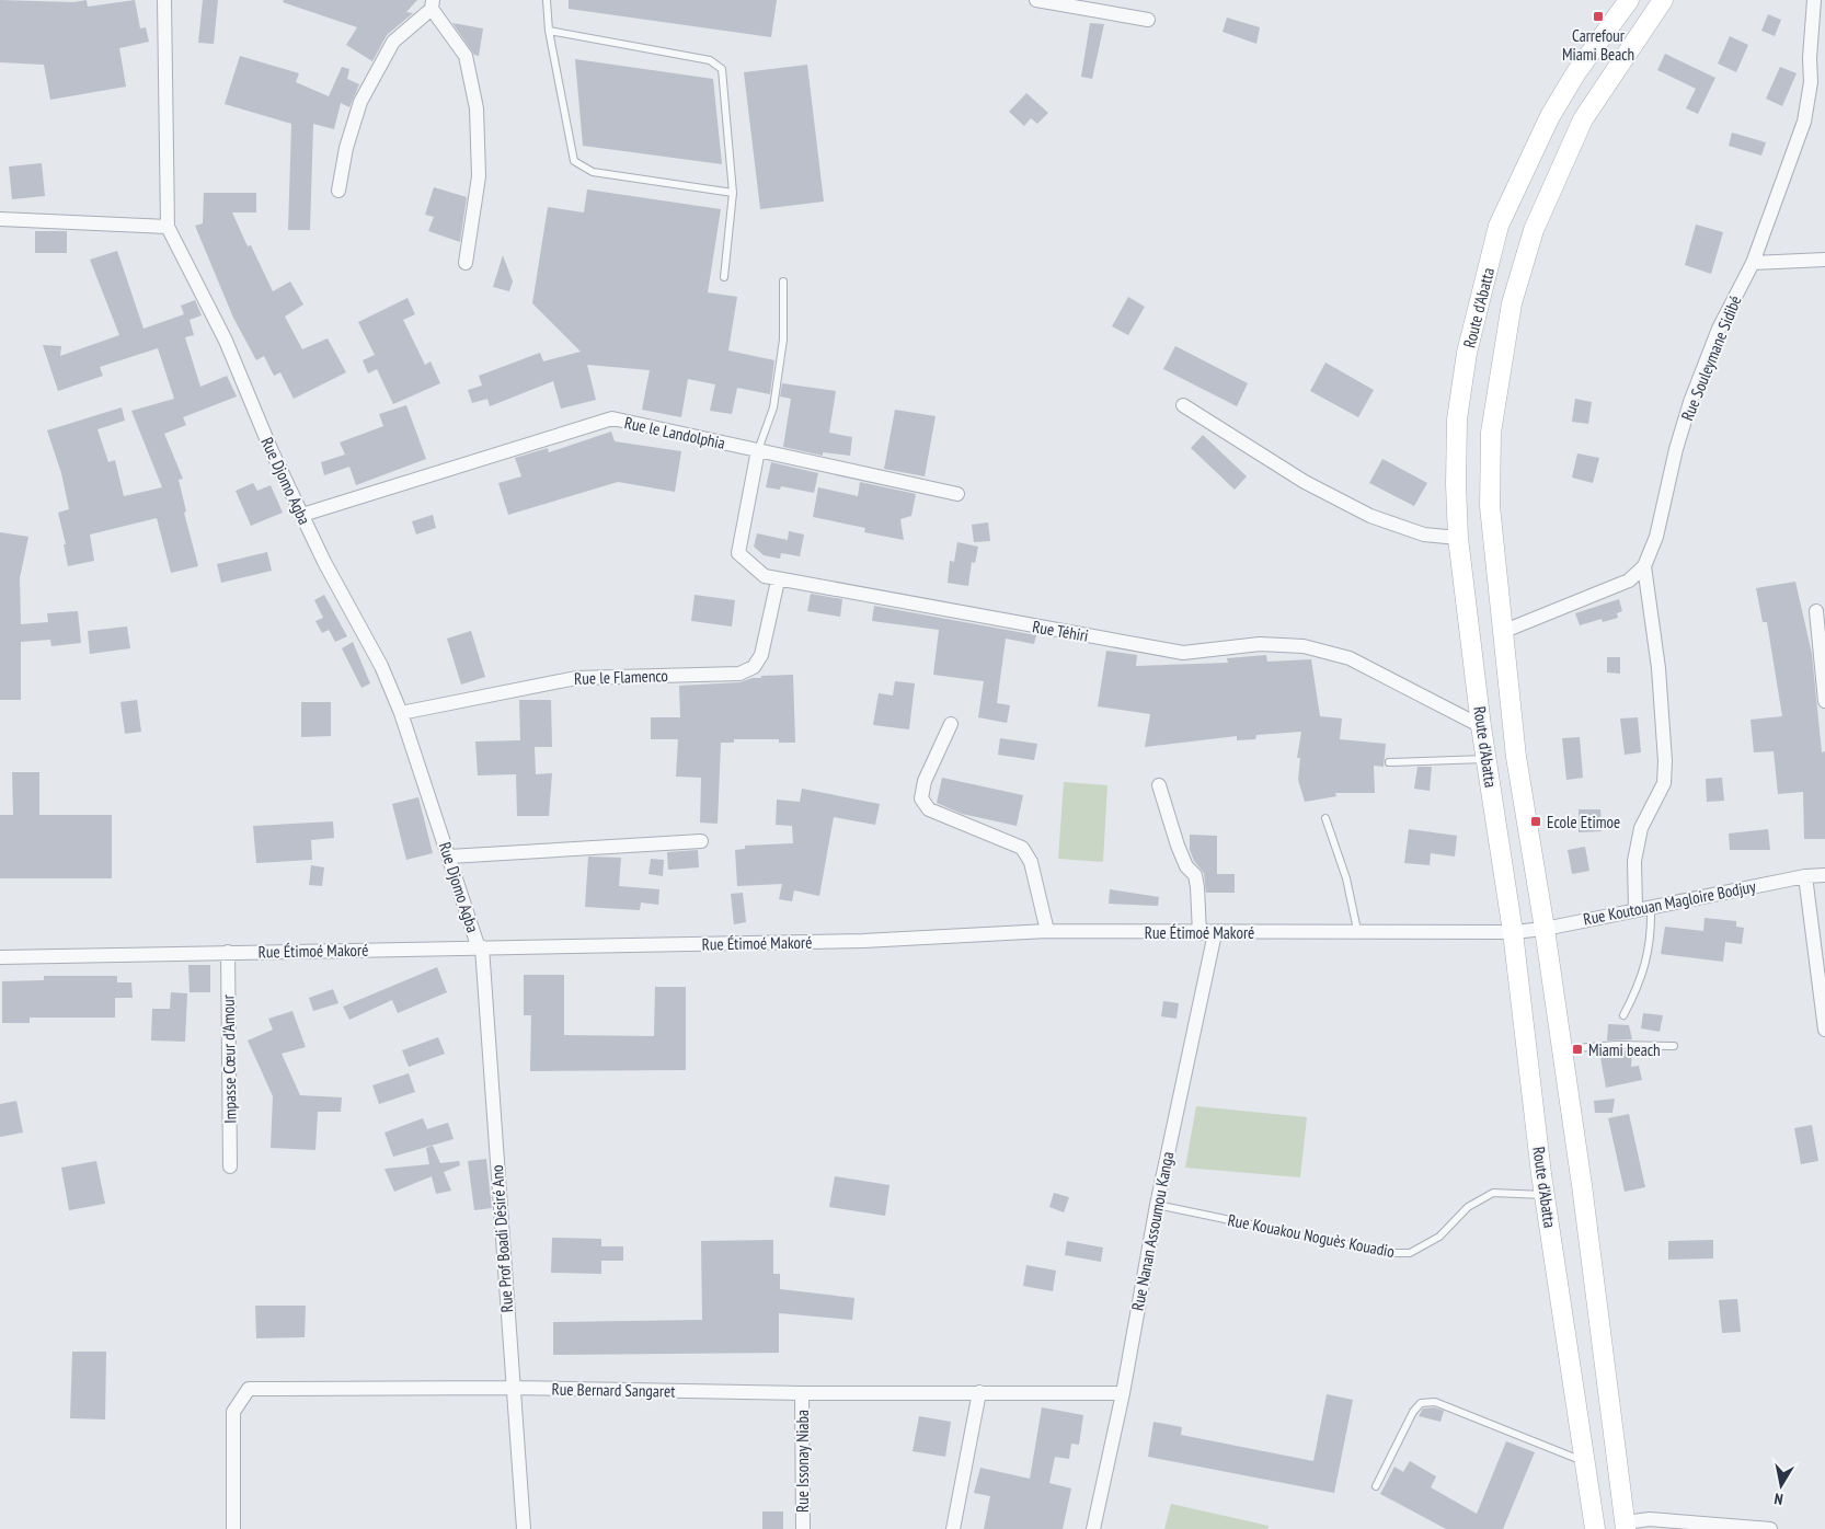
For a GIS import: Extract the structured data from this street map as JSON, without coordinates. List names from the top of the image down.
{
  "streets": {
    "street": [
      "Route d'Abatta",
      "Rue Souleymane Sidibé",
      "Rue le Landolphia",
      "Rue Djomo Agba",
      "Rue Téhiri",
      "Rue le Flamenco",
      "Rue Koutouan Magloire Bodjuy",
      "Rue Étimoé Makoré",
      "Impasse Cœur d'Amour",
      "Rue Nanan Assoumou Kanga",
      "Rue Prof Boadi Désiré Ano",
      "Rue Bernard Sangaret",
      "Rue Issonay Niaba"
    ],
    "lane": ["Rue Kouakou Noguès Kouadio"]
  },
  "crossings": [
    ["Route d'Abatta", "Rue Souleymane Sidibé"],
    ["Route d'Abatta", "Rue Téhiri"],
    ["Route d'Abatta", "Rue Koutouan Magloire Bodjuy"],
    ["Route d'Abatta", "Rue Étimoé Makoré"],
    ["Route d'Abatta", "Rue Kouakou Noguès Kouadio"],
    ["Rue le Landolphia", "Rue Djomo Agba"],
    ["Rue le Landolphia", "Rue Téhiri"],
    ["Rue Djomo Agba", "Rue le Flamenco"],
    ["Rue Djomo Agba", "Rue Étimoé Makoré"],
    ["Rue Djomo Agba", "Rue Prof Boadi Désiré Ano"],
    ["Rue Téhiri", "Rue le Flamenco"],
    ["Rue Koutouan Magloire Bodjuy", "Rue Étimoé Makoré"],
    ["Rue Étimoé Makoré", "Impasse Cœur d'Amour"],
    ["Rue Étimoé Makoré", "Rue Nanan Assoumou Kanga"],
    ["Rue Étimoé Makoré", "Rue Prof Boadi Désiré Ano"],
    ["Rue Nanan Assoumou Kanga", "Rue Kouakou Noguès Kouadio"],
    ["Rue Nanan Assoumou Kanga", "Rue Bernard Sangaret"],
    ["Rue Prof Boadi Désiré Ano", "Rue Bernard Sangaret"],
    ["Rue Bernard Sangaret", "Rue Issonay Niaba"]
  ],
  "places": {
    "transit": ["Carrefour Miami Beach", "Ecole Etimoe", "Miami beach"]
  },
  "north": "bottom"
}
